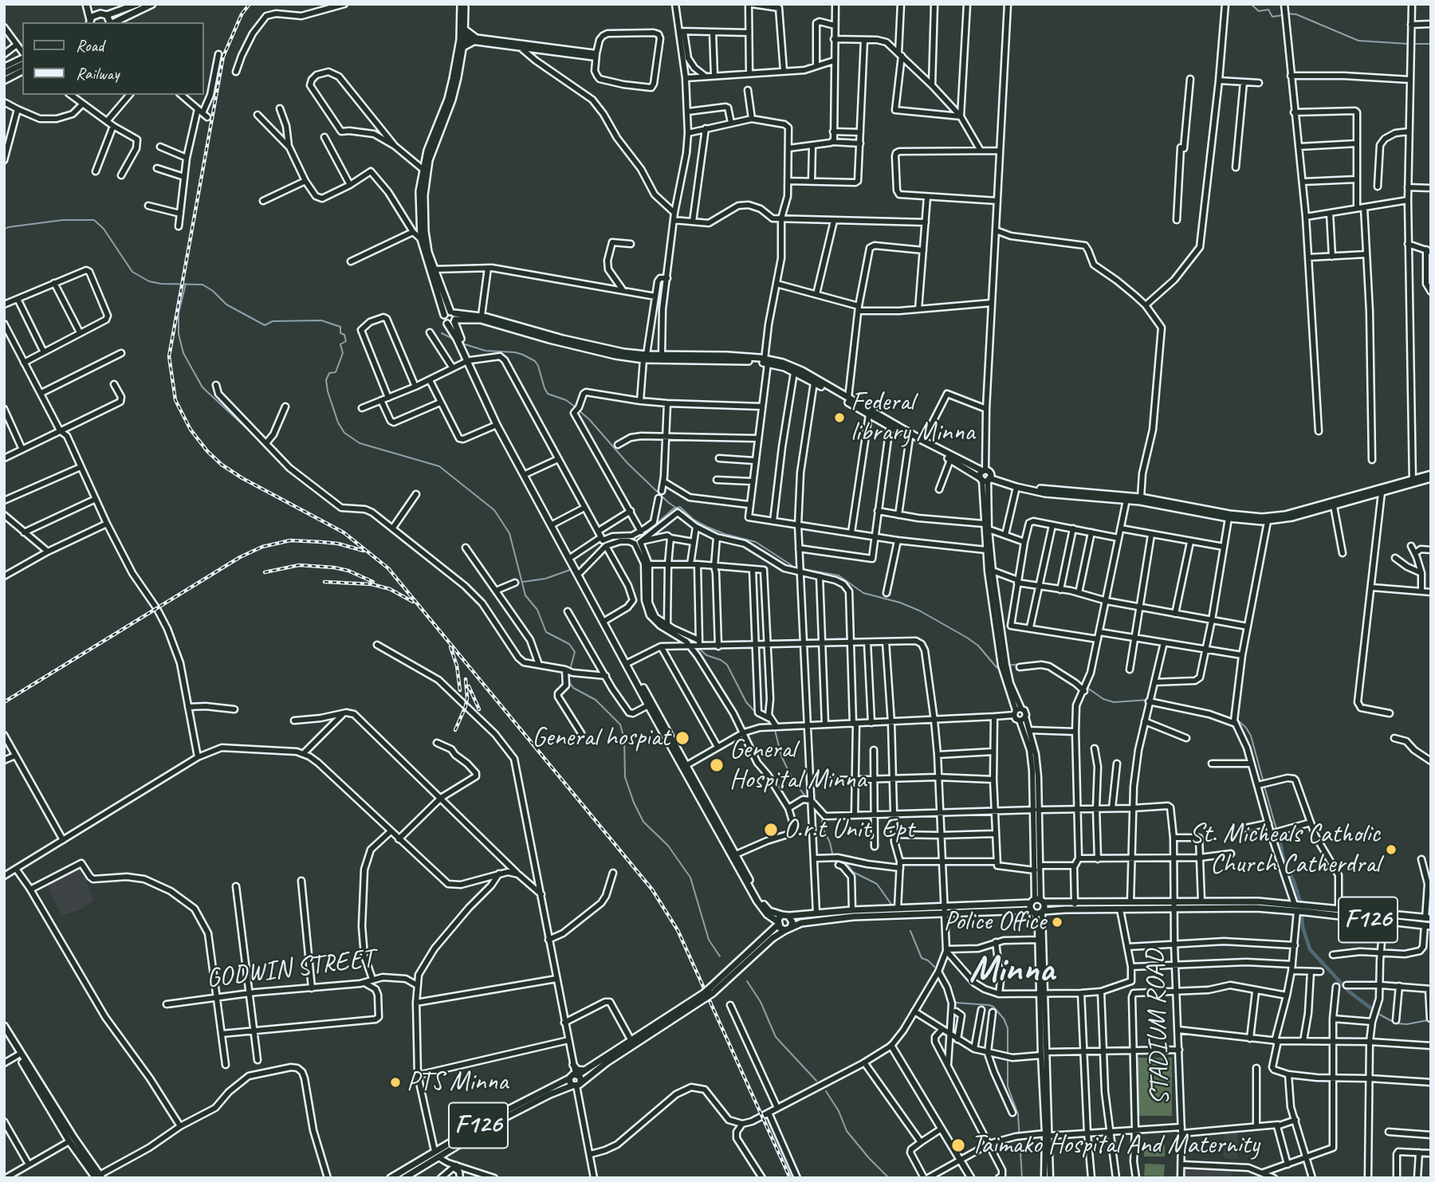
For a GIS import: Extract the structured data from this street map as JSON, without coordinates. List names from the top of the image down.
{
  "streets": {
    "main road": ["F126"],
    "street": ["GODWIN STREET", "STADIUM ROAD"]
  },
  "crossings": [
    ["F126", "STADIUM ROAD"]
  ],
  "districts": ["Minna"],
  "places": [
    "Federal library Minna",
    "General hospiat",
    "General Hospital Minna",
    "O.r.t Unit, Ept",
    "St. Micheals Catholic Church Catherdral",
    "Police Office",
    "PTS Minna",
    "Taimako Hospital And Maternity"
  ],
  "legend": ["Road", "Railway"]
}
